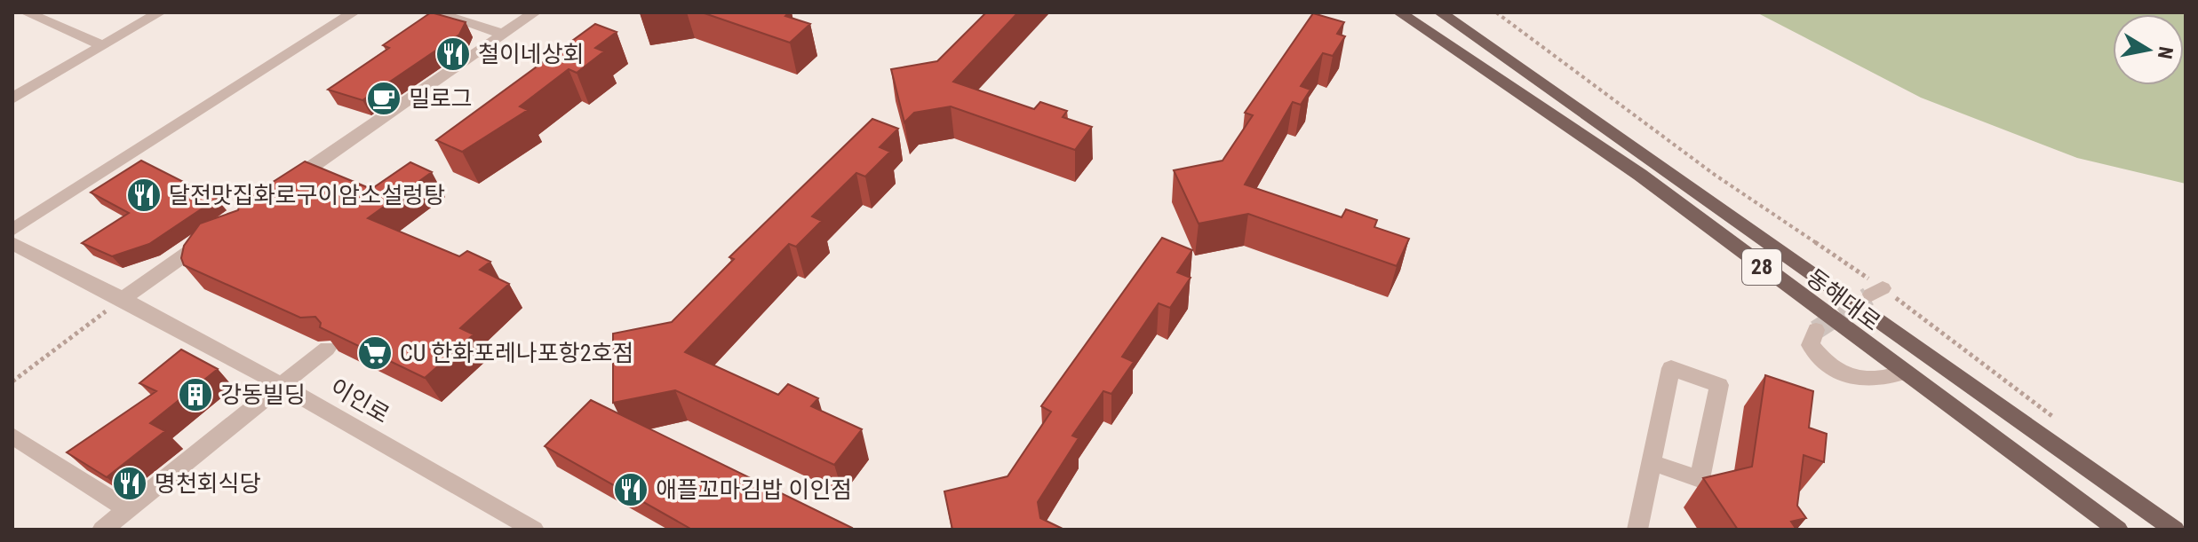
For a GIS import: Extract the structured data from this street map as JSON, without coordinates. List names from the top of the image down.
{
  "streets": {
    "main road": ["28", "동해대로"],
    "street": ["이인로"]
  },
  "places": {
    "restaurant": [
      "철이네상회",
      "달전맛집화로구이암소설렁탕",
      "명천회식당",
      "애플꼬마김밥 이인점"
    ],
    "cafe": ["밀로그"],
    "supermarket": ["CU 한화포레나포항2호점"],
    "building": ["강동빌딩"]
  },
  "north": "right"
}
